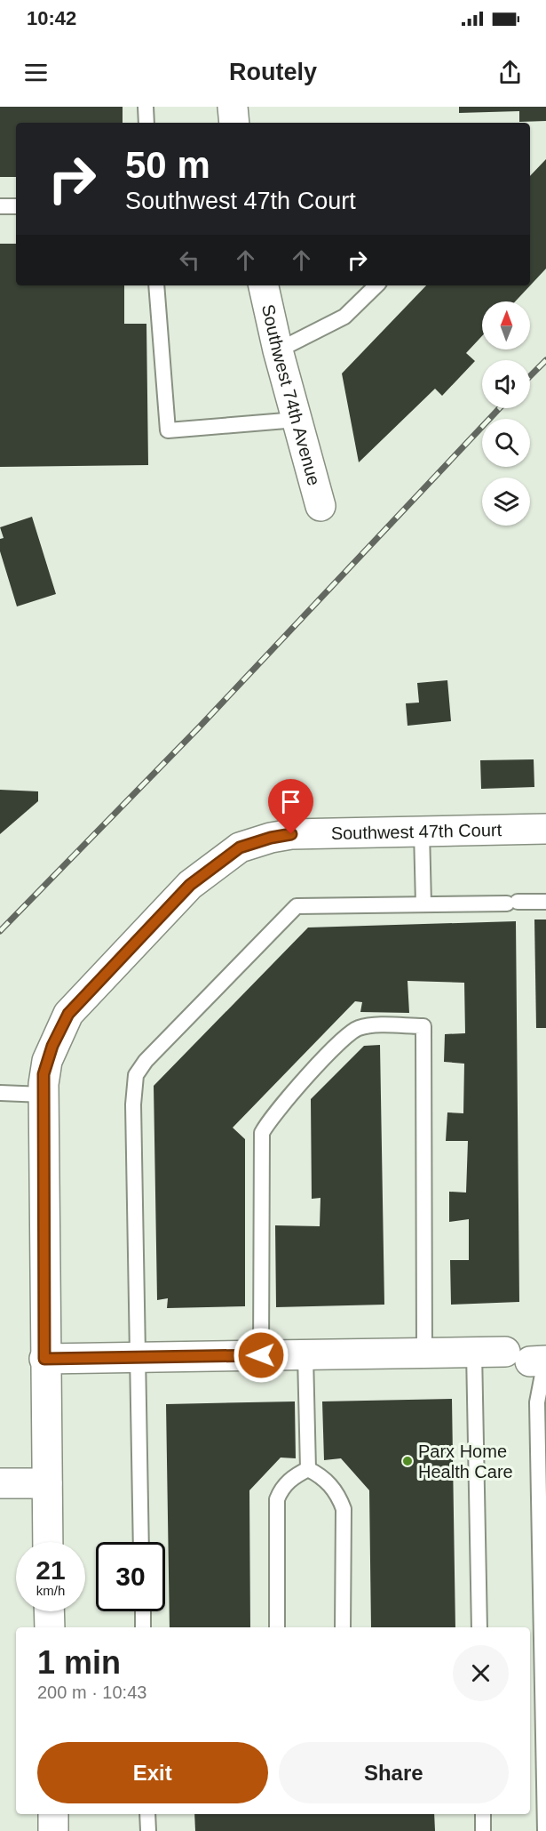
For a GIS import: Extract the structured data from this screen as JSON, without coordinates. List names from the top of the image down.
{
  "streets": {
    "street": ["Southwest 74th Avenue", "Southwest 47th Court"]
  },
  "places": ["Parx Home Health Care"],
  "north": "top",
  "page": {
    "status": "10:42",
    "header": "Routely",
    "turn": ["50 m", "Southwest 47th Court"],
    "speed": "21 km/h",
    "limit": "30",
    "heading": ["1 min", "200 m · 10:43"],
    "buttons": ["Exit", "Share"]
  }
}
